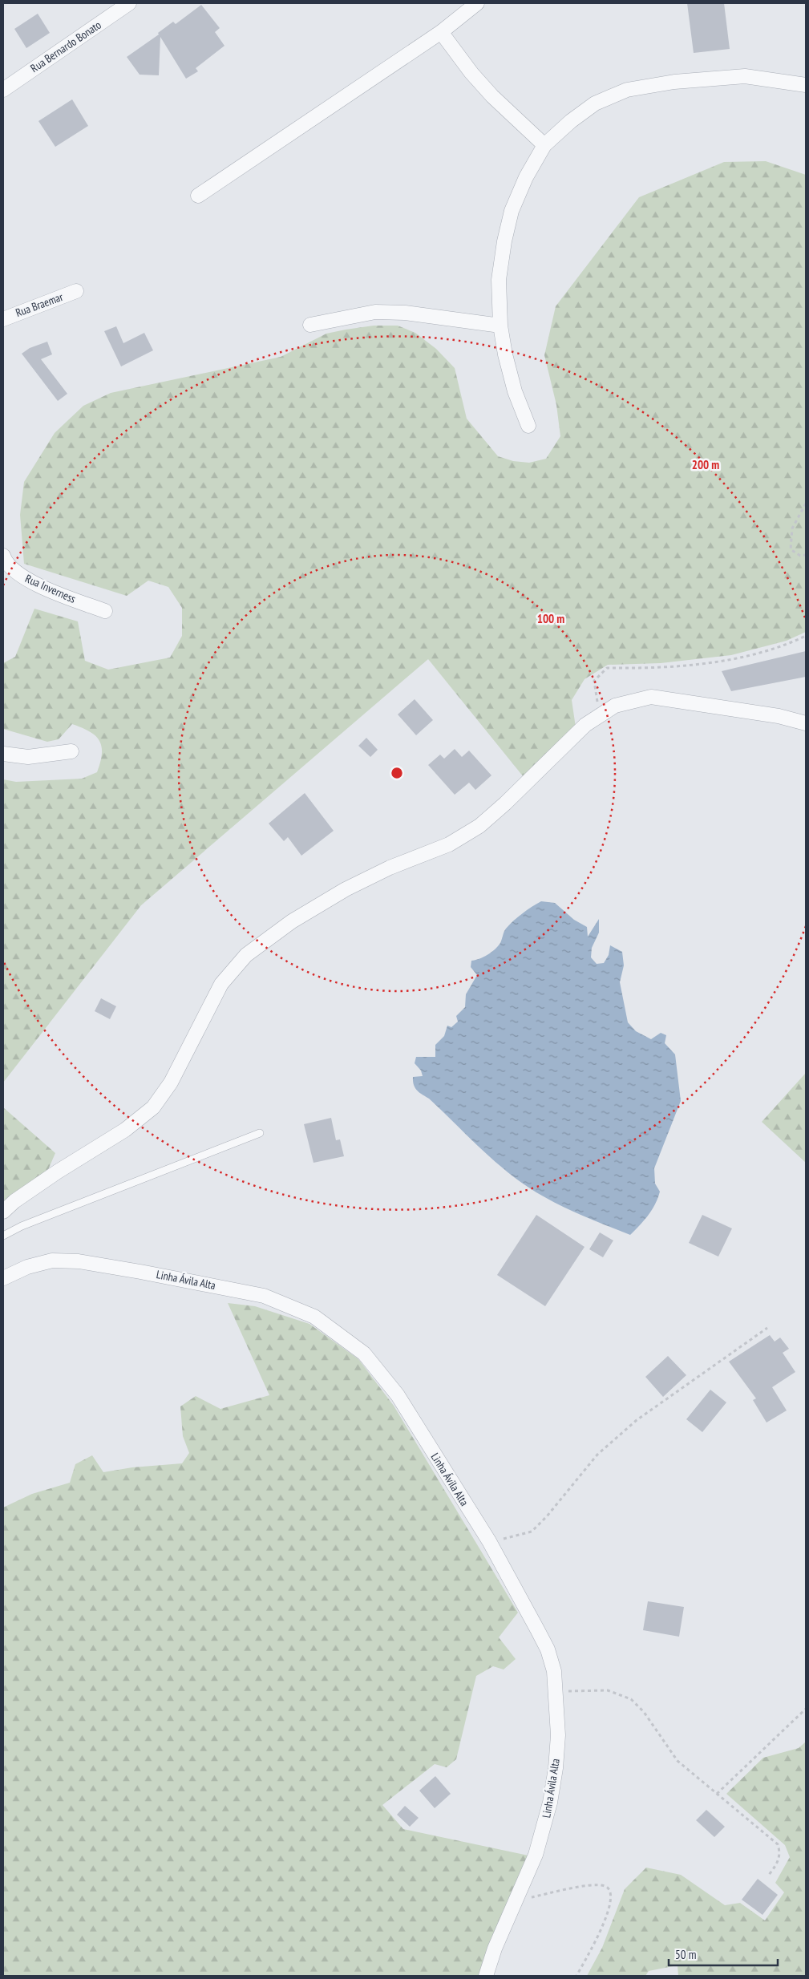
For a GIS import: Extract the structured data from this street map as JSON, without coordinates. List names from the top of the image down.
{
  "streets": {
    "street": [
      "Rua Bernardo Bonato",
      "Rua Braemar",
      "Rua Inverness",
      "Linha Ávila Alta"
    ]
  },
  "scale_bar": "50 m",
  "rings": ["200 m", "100 m"]
}
